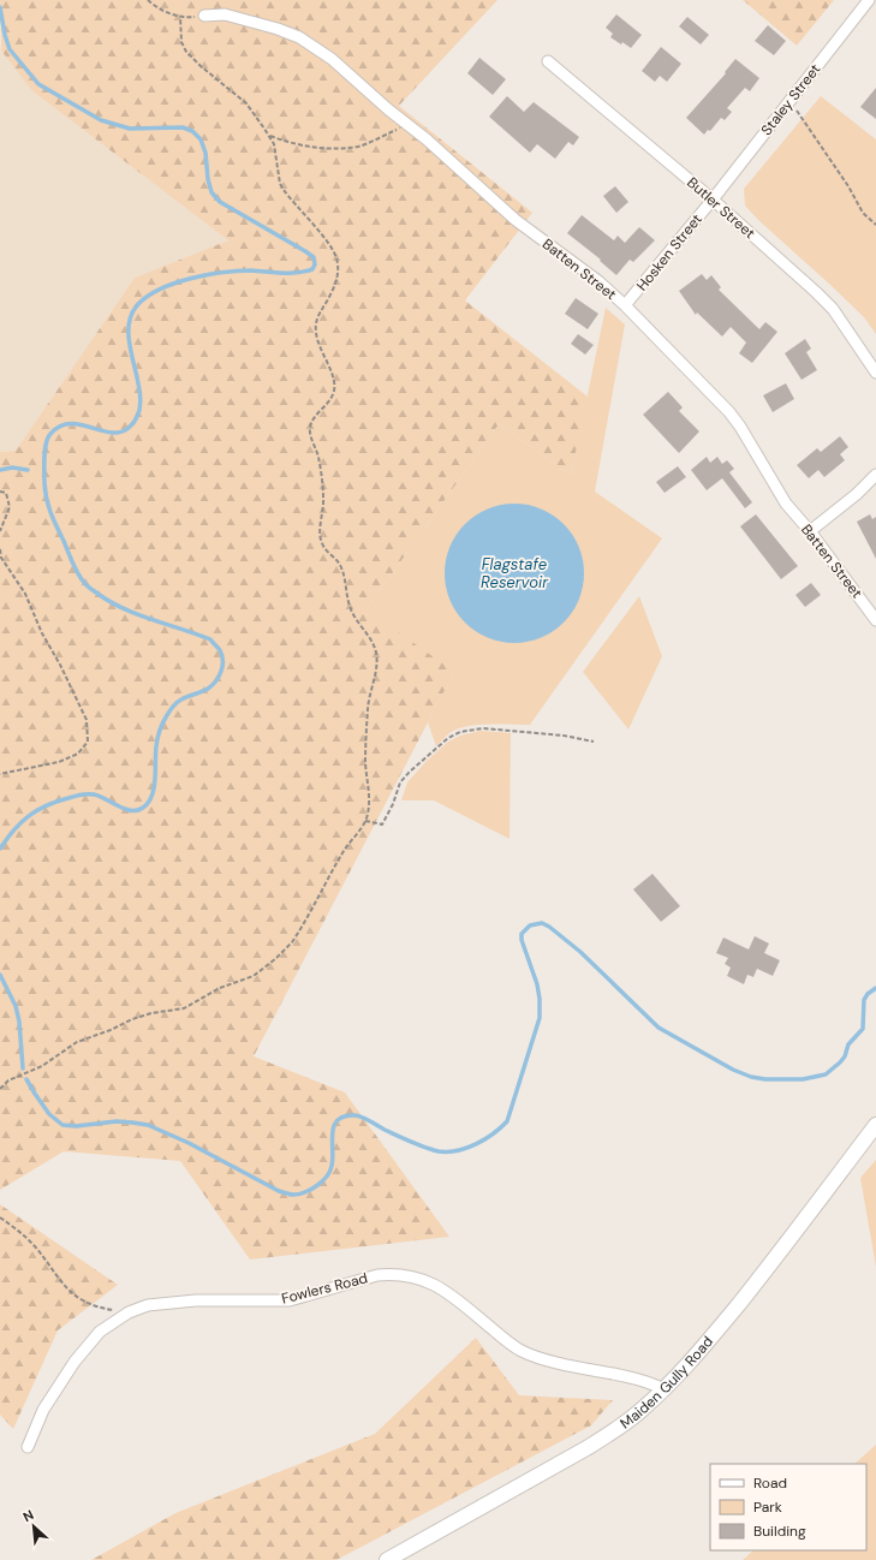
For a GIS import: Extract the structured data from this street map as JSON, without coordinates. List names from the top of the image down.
{
  "streets": {
    "street": [
      "Staley Street",
      "Butler Street",
      "Hosken Street",
      "Batten Street",
      "Fowlers Road",
      "Maiden Gully Road"
    ]
  },
  "crossings": [
    ["Staley Street", "Butler Street"],
    ["Staley Street", "Hosken Street"],
    ["Butler Street", "Hosken Street"],
    ["Hosken Street", "Batten Street"],
    ["Fowlers Road", "Maiden Gully Road"]
  ],
  "water": ["Flagstafe Reservoir"],
  "legend": ["Road", "Park", "Building"],
  "north": "top left"
}
